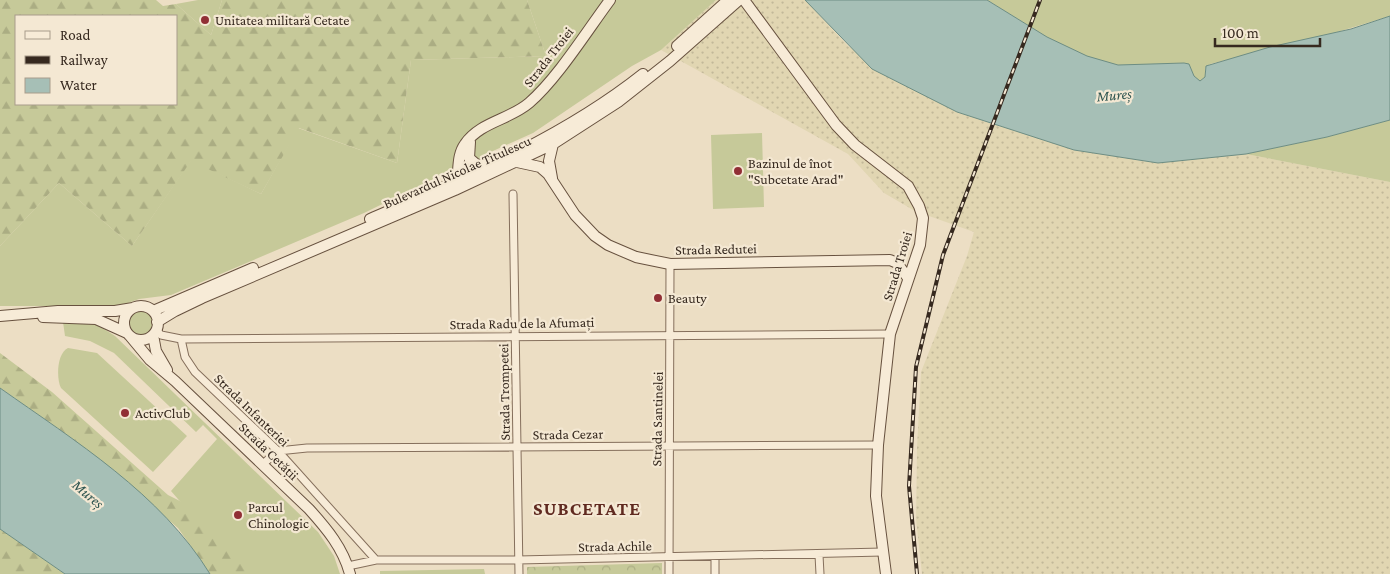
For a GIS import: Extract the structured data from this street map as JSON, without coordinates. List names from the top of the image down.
{
  "streets": {
    "main road": [
      "Strada Troiei",
      "Bulevardul Nicolae Titulescu",
      "Strada Redutei",
      "Strada Cetății"
    ],
    "street": [
      "Strada Radu de la Afumați",
      "Strada Trompetei",
      "Strada Infanteriei",
      "Strada Santinelei",
      "Strada Cezar",
      "Strada Achile"
    ]
  },
  "crossings": [
    ["Strada Troiei", "Strada Redutei"],
    ["Strada Troiei", "Strada Radu de la Afumați"],
    ["Strada Troiei", "Strada Cezar"],
    ["Strada Troiei", "Strada Achile"],
    ["Bulevardul Nicolae Titulescu", "Strada Radu de la Afumați"],
    ["Bulevardul Nicolae Titulescu", "Strada Cetății"],
    ["Strada Redutei", "Strada Santinelei"],
    ["Strada Radu de la Afumați", "Strada Trompetei"],
    ["Strada Radu de la Afumați", "Strada Infanteriei"],
    ["Strada Radu de la Afumați", "Strada Santinelei"],
    ["Strada Radu de la Afumați", "Strada Cetății"],
    ["Strada Trompetei", "Strada Cezar"],
    ["Strada Trompetei", "Strada Achile"],
    ["Strada Infanteriei", "Strada Cezar"],
    ["Strada Infanteriei", "Strada Achile"],
    ["Strada Santinelei", "Strada Cezar"],
    ["Strada Santinelei", "Strada Achile"],
    ["Strada Cetății", "Strada Achile"]
  ],
  "districts": ["SUBCETATE"],
  "water": ["Mureș"],
  "places": [
    "Unitatea militară Cetate",
    "Bazinul de înot \"Subcetate Arad\"",
    "Beauty",
    "ActivClub",
    "Parcul Chinologic"
  ],
  "legend": ["Road", "Railway", "Water"],
  "scale_bar": "100 m"
}
